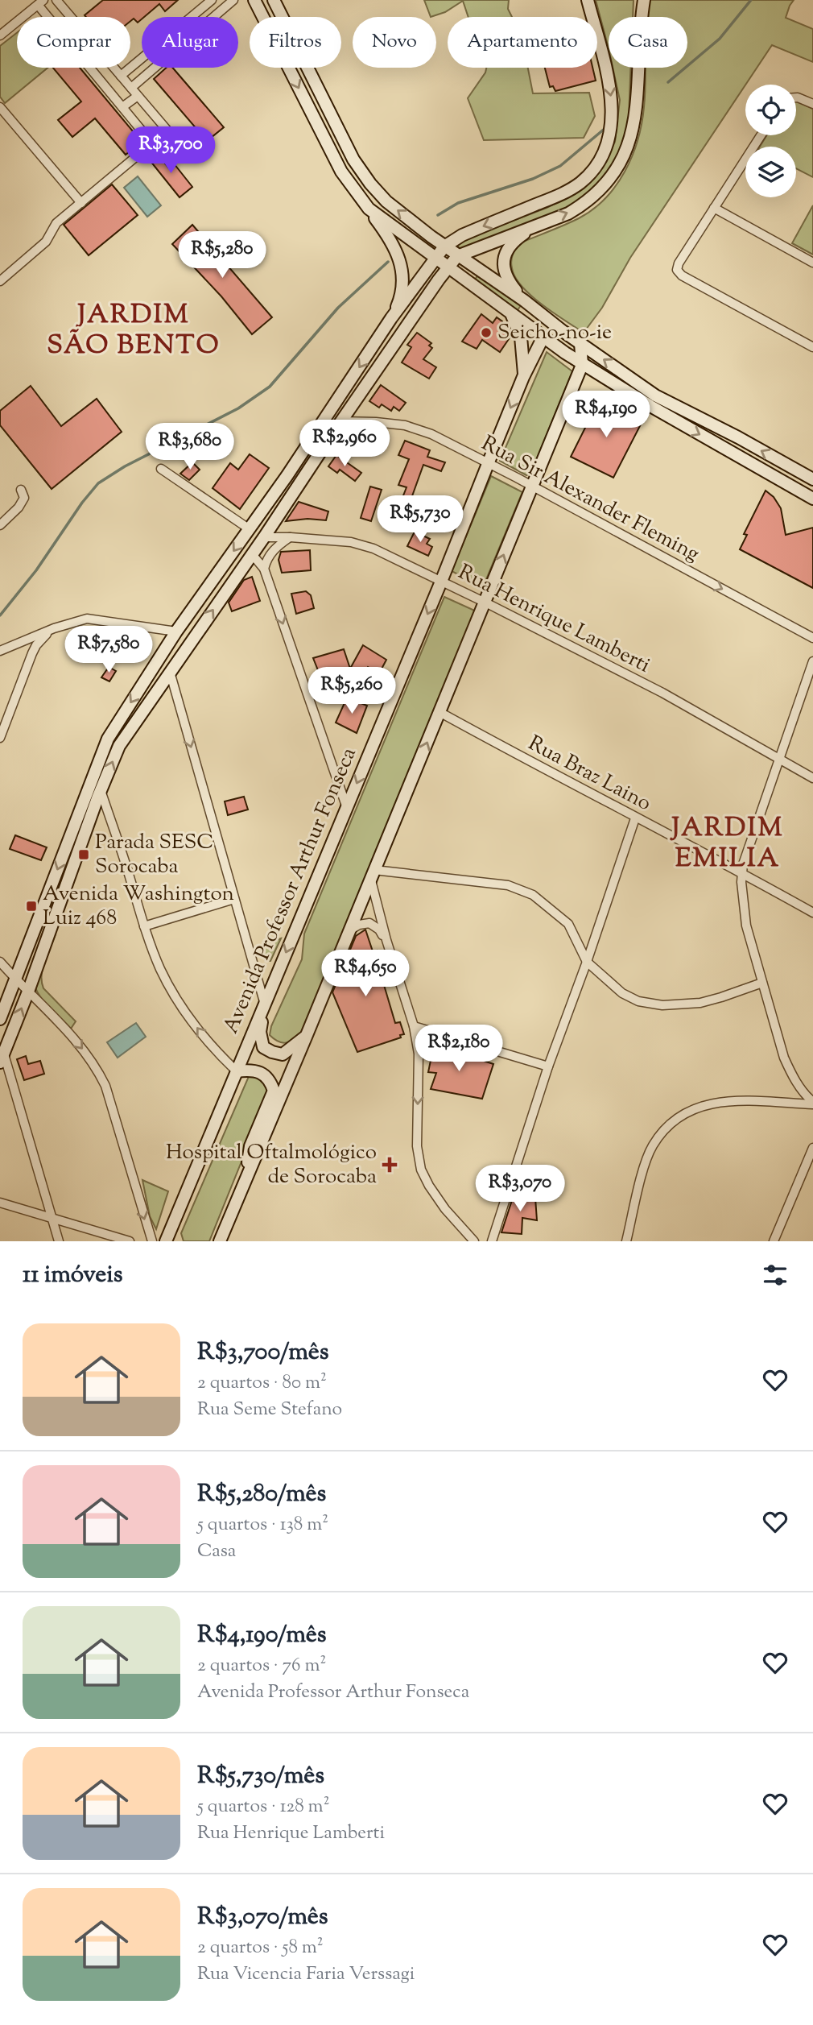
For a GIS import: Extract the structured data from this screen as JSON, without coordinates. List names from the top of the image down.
{
  "streets": {
    "main road": ["Avenida Professor Arthur Fonseca"],
    "street": ["Rua Sir Alexander Fleming", "Rua Henrique Lamberti", "Rua Braz Laino"]
  },
  "crossings": [
    ["Rua Sir Alexander Fleming", "Avenida Professor Arthur Fonseca"],
    ["Rua Henrique Lamberti", "Avenida Professor Arthur Fonseca"]
  ],
  "one_way": ["Rua Sir Alexander Fleming"],
  "districts": ["JARDIM SÃO BENTO", "JARDIM EMILIA"],
  "places": {
    "other": ["Seicho-no-ie"],
    "transit": ["Parada SESC Sorocaba", "Avenida Washington Luiz 468"],
    "health": ["Hospital Oftalmológico de Sorocaba"]
  },
  "page": {
    "chip": [
      "Comprar",
      "Alugar",
      "Filtros",
      "Novo",
      "Apartamento",
      "Casa"
    ],
    "price": [
      "R$3,700",
      "R$5,280",
      "R$4,190",
      "R$2,960",
      "R$3,680",
      "R$5,730",
      "R$7,580",
      "R$5,260",
      "R$4,650",
      "R$2,180",
      "R$3,070"
    ],
    "heading": "11 imóveis",
    "list": [
      {
        "name": "R$3,700/mês",
        "note": "2 quartos · 80 m² · Rua Seme Stefano"
      },
      {
        "name": "R$5,280/mês",
        "note": "5 quartos · 138 m² · Casa"
      },
      {
        "name": "R$4,190/mês",
        "note": "2 quartos · 76 m² · Avenida Professor Arthur Fonseca"
      },
      {
        "name": "R$5,730/mês",
        "note": "5 quartos · 128 m² · Rua Henrique Lamberti"
      },
      {
        "name": "R$3,070/mês",
        "note": "2 quartos · 58 m² · Rua Vicencia Faria Verssagi"
      }
    ]
  }
}
